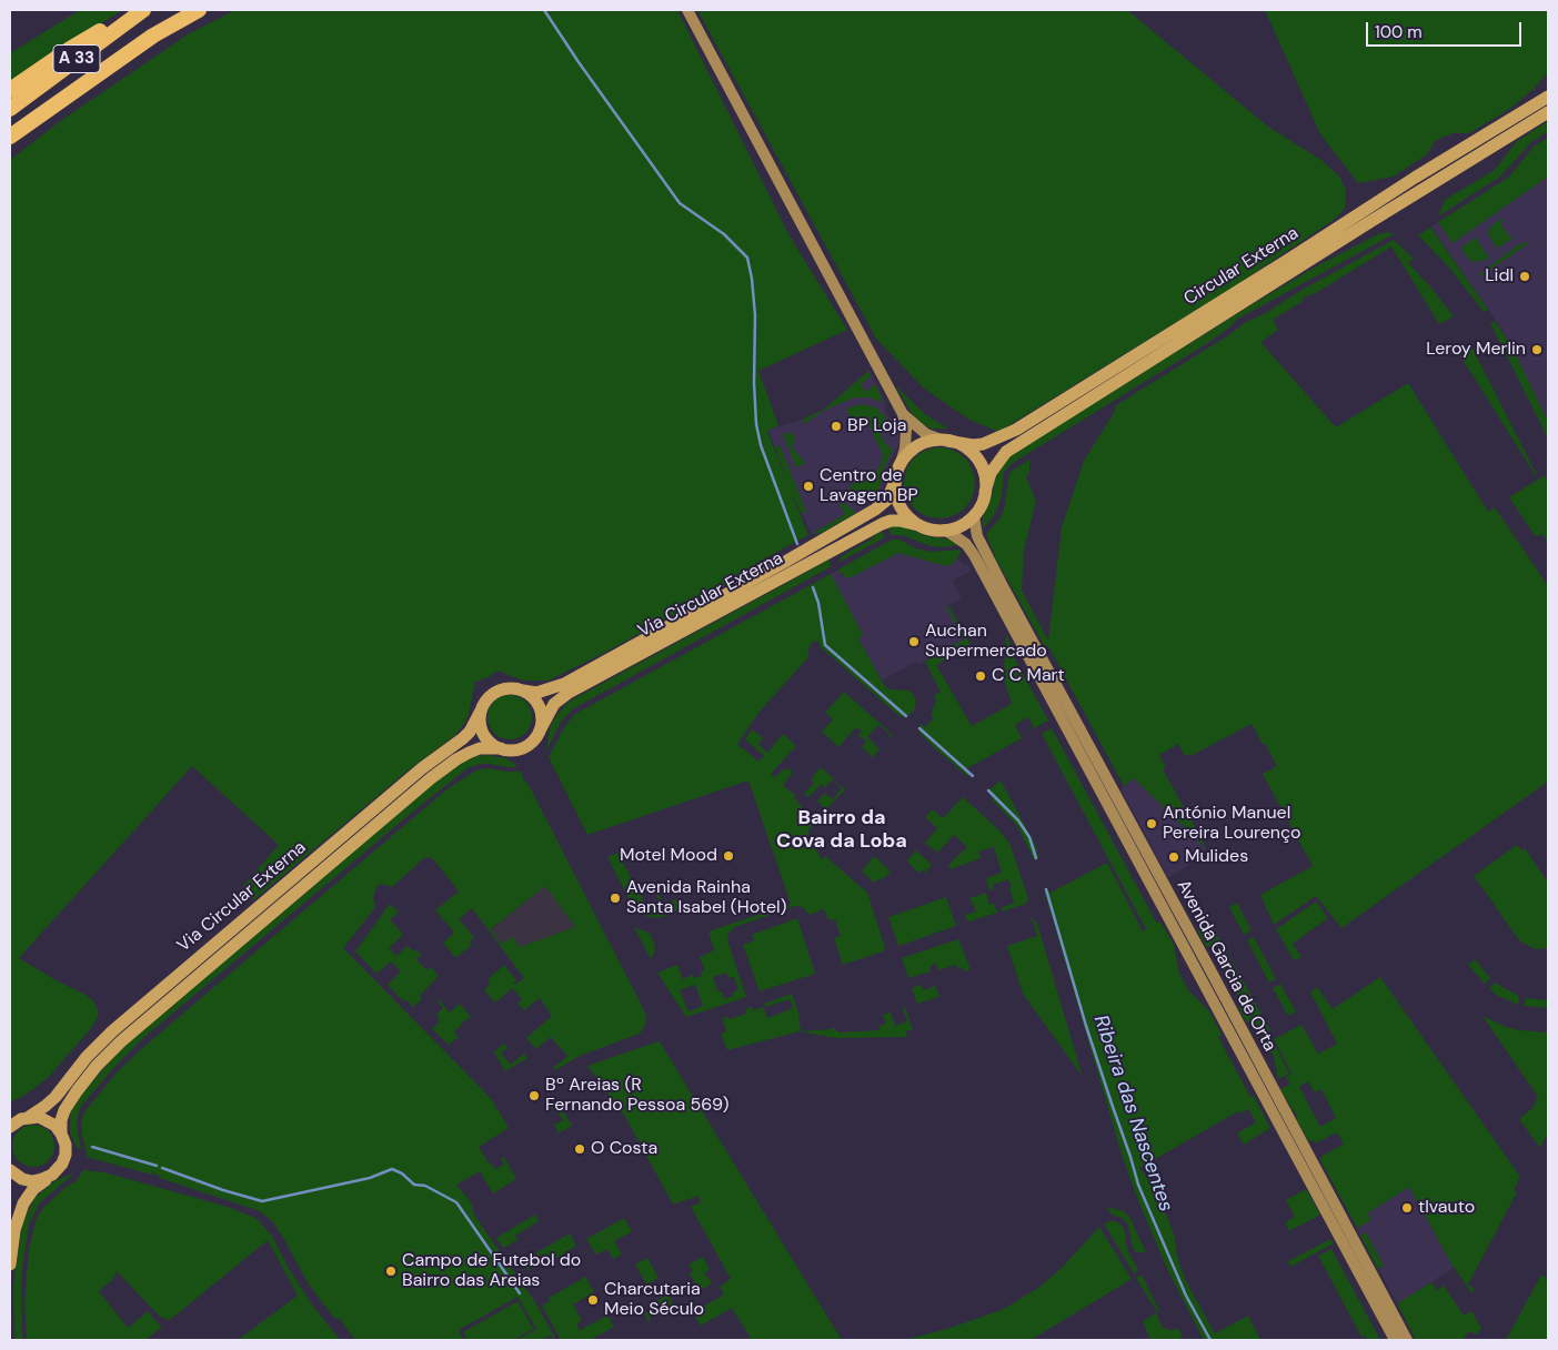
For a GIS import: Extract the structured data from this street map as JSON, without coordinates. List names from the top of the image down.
{
  "streets": {
    "highway": ["A 33"],
    "main road": ["Circular Externa", "Via Circular Externa", "Avenida Garcia de Orta"]
  },
  "crossings": [
    ["Circular Externa", "Via Circular Externa"],
    ["Circular Externa", "Avenida Garcia de Orta"],
    ["Via Circular Externa", "Avenida Garcia de Orta"]
  ],
  "districts": ["Bairro da Cova da Loba"],
  "water": ["Ribeira das Nascentes"],
  "places": [
    "Lidl",
    "Leroy Merlin",
    "BP Loja",
    "Centro de Lavagem BP",
    "Auchan Supermercado",
    "C C Mart",
    "António Manuel Pereira Lourenço",
    "Motel Mood",
    "Mulides",
    "Avenida Rainha Santa Isabel (Hotel)",
    "Bº Areias (R Fernando Pessoa 569)",
    "O Costa",
    "tlvauto",
    "Campo de Futebol do Bairro das Areias",
    "Charcutaria Meio Século"
  ],
  "scale_bar": "100 m"
}
